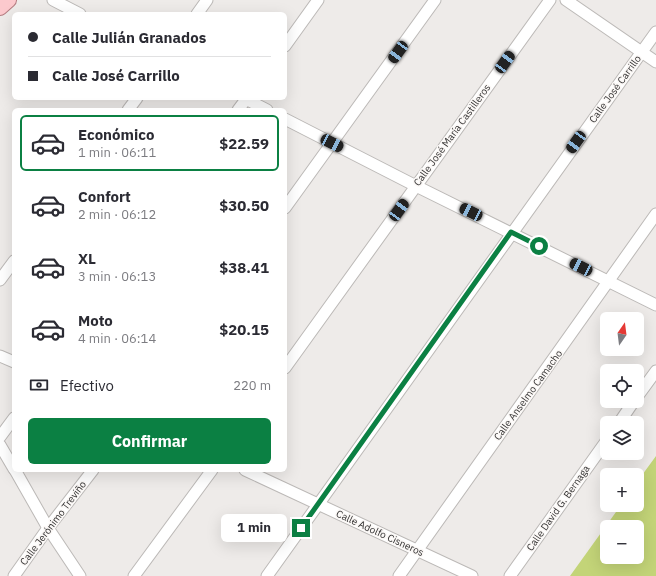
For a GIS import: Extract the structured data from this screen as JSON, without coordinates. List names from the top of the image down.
{
  "streets": {
    "street": [
      "Calle José Carrillo",
      "Calle José María Castilleros",
      "Calle Anselmo Camacho",
      "Calle David G. Bernaga",
      "Calle Jerónimo Treviño",
      "Calle Adolfo Cisneros"
    ]
  },
  "crossings": [
    ["Calle José Carrillo", "Calle Adolfo Cisneros"],
    ["Calle Anselmo Camacho", "Calle Adolfo Cisneros"]
  ],
  "north": "top",
  "page": {
    "banner": ["Calle Julián Granados", "Calle José Carrillo"],
    "list": [
      {
        "name": "Económico",
        "note": "1 min · 06:11",
        "value": "$22.59"
      },
      {
        "name": "Confort",
        "note": "2 min · 06:12",
        "value": "$30.50"
      },
      {
        "name": "XL",
        "note": "3 min · 06:13",
        "value": "$38.41"
      },
      {
        "name": "Moto",
        "note": "4 min · 06:14",
        "value": "$20.15"
      }
    ],
    "map_buttons": ["+", "−"],
    "pay": ["Efectivo", "220 m"],
    "buttons": "Confirmar",
    "bubble": "1 min"
  }
}
